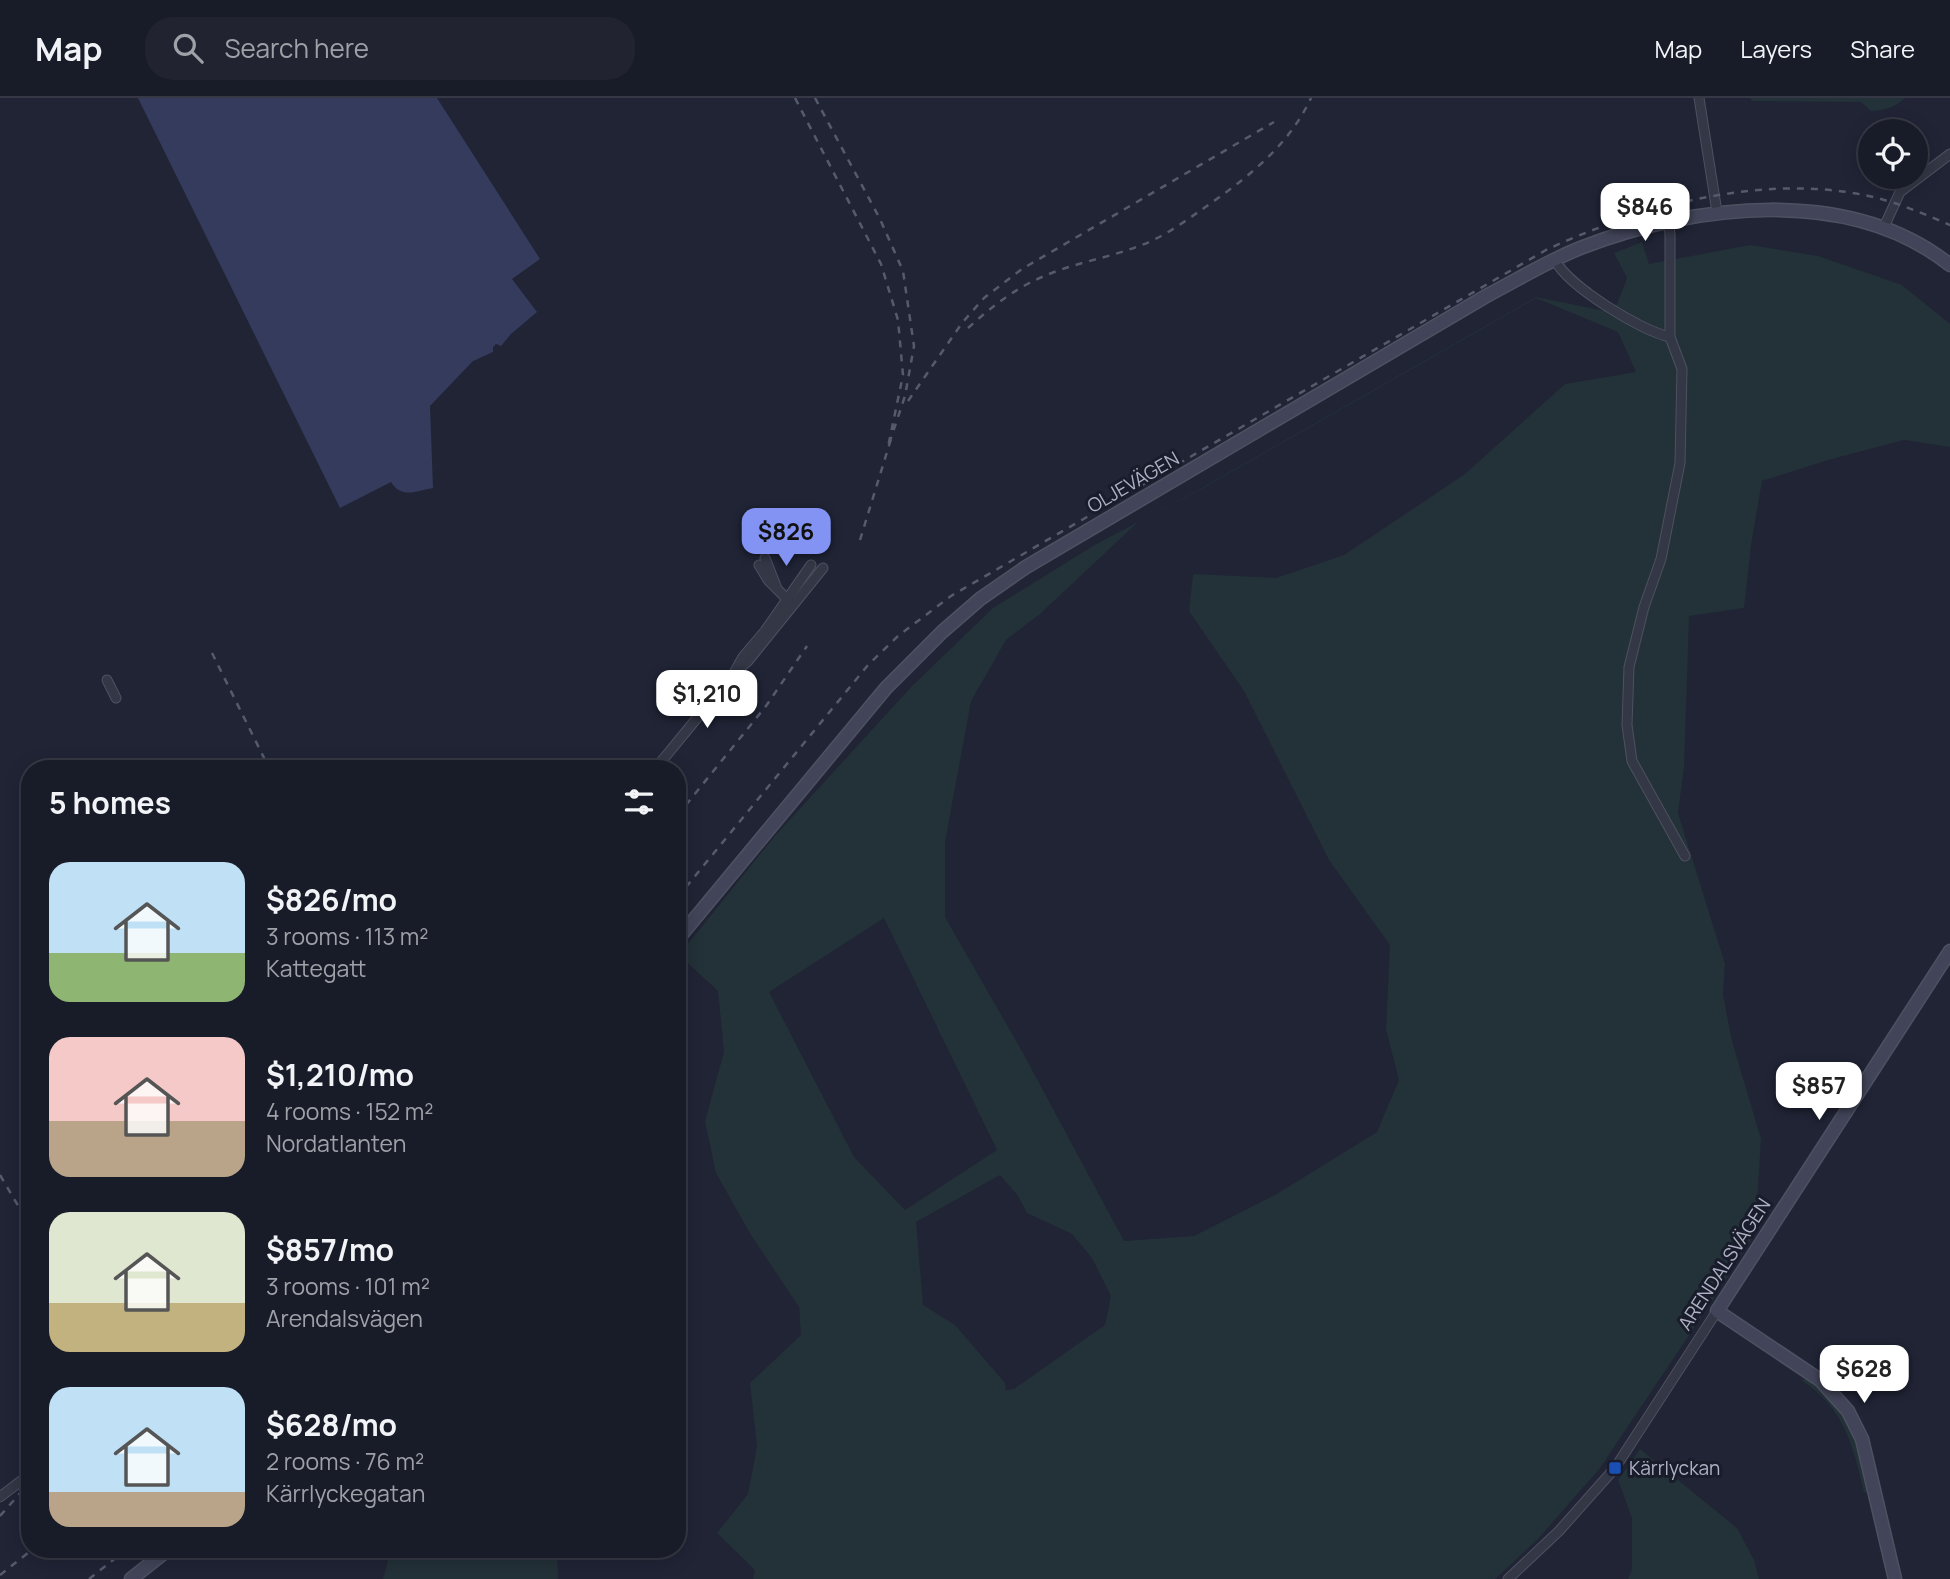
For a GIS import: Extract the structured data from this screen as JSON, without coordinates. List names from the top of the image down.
{
  "streets": {
    "street": ["OLJEVÄGEN", "ARENDALSVÄGEN"]
  },
  "places": {
    "transit": ["Kärrlyckan"]
  },
  "page": {
    "header": "Map",
    "search": "Search here",
    "nav": ["Map", "Layers", "Share"],
    "price": [
      "$846",
      "$826",
      "$1,210",
      "$857",
      "$628"
    ],
    "heading": "5 homes",
    "list": [
      {
        "name": "$826/mo",
        "note": "3 rooms · 113 m² · Kattegatt"
      },
      {
        "name": "$1,210/mo",
        "note": "4 rooms · 152 m² · Nordatlanten"
      },
      {
        "name": "$857/mo",
        "note": "3 rooms · 101 m² · Arendalsvägen"
      },
      {
        "name": "$628/mo",
        "note": "2 rooms · 76 m² · Kärrlyckegatan"
      }
    ]
  }
}
